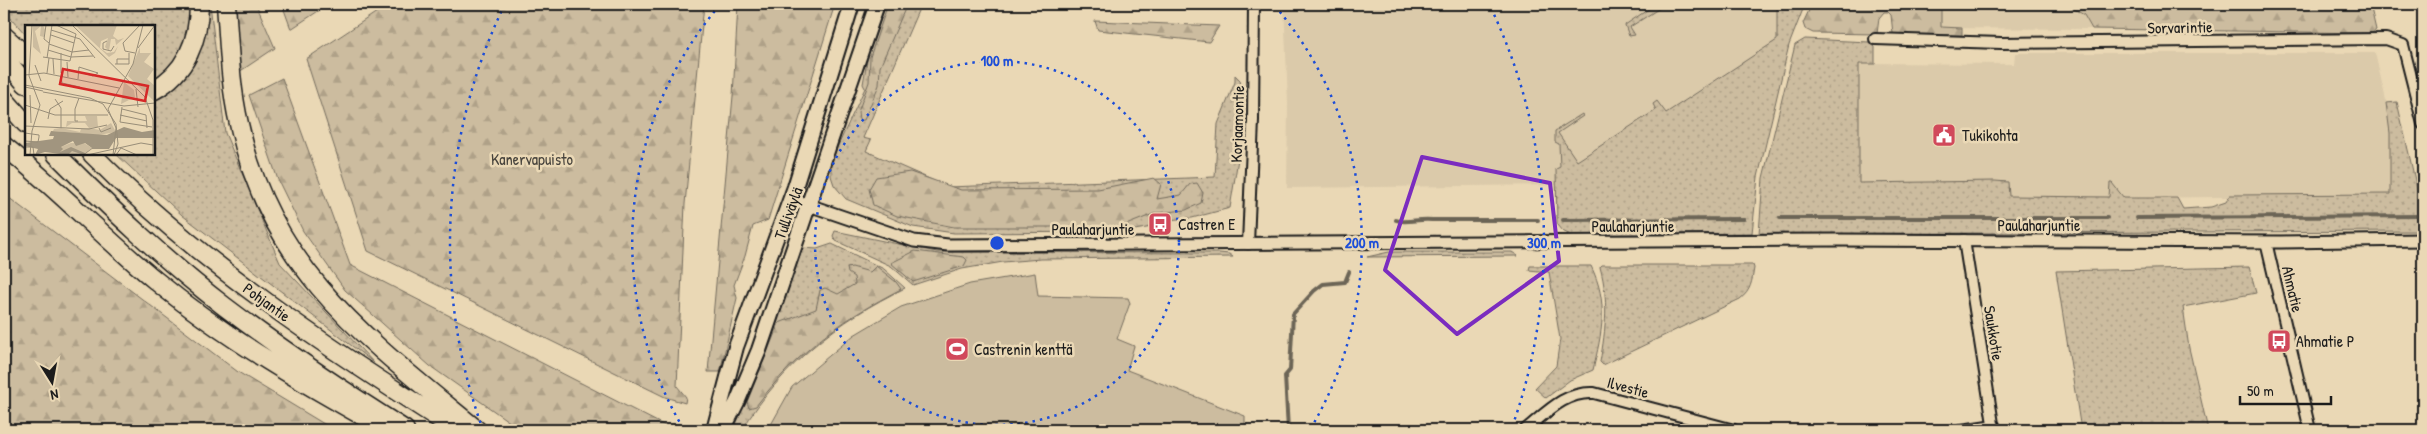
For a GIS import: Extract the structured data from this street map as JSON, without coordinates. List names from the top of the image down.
{
  "streets": {
    "highway": ["Pohjantie"],
    "main road": ["Tulliväylä"],
    "street": [
      "Sorvarintie",
      "Korjaamontie",
      "Paulaharjuntie",
      "Ahmatie",
      "Saukkotie",
      "Ilvestie"
    ]
  },
  "crossings": [
    ["Korjaamontie", "Paulaharjuntie"],
    ["Tulliväylä", "Paulaharjuntie"],
    ["Paulaharjuntie", "Ahmatie"],
    ["Paulaharjuntie", "Saukkotie"]
  ],
  "parks": ["Kanervapuisto"],
  "places": {
    "public building": ["Tukikohta"],
    "bus stop": ["Castren E", "Ahmatie P"],
    "sports": ["Castrenin kenttä"]
  },
  "scale_bar": "50 m",
  "north": "bottom",
  "rings": ["100 m", "200 m", "300 m"]
}
